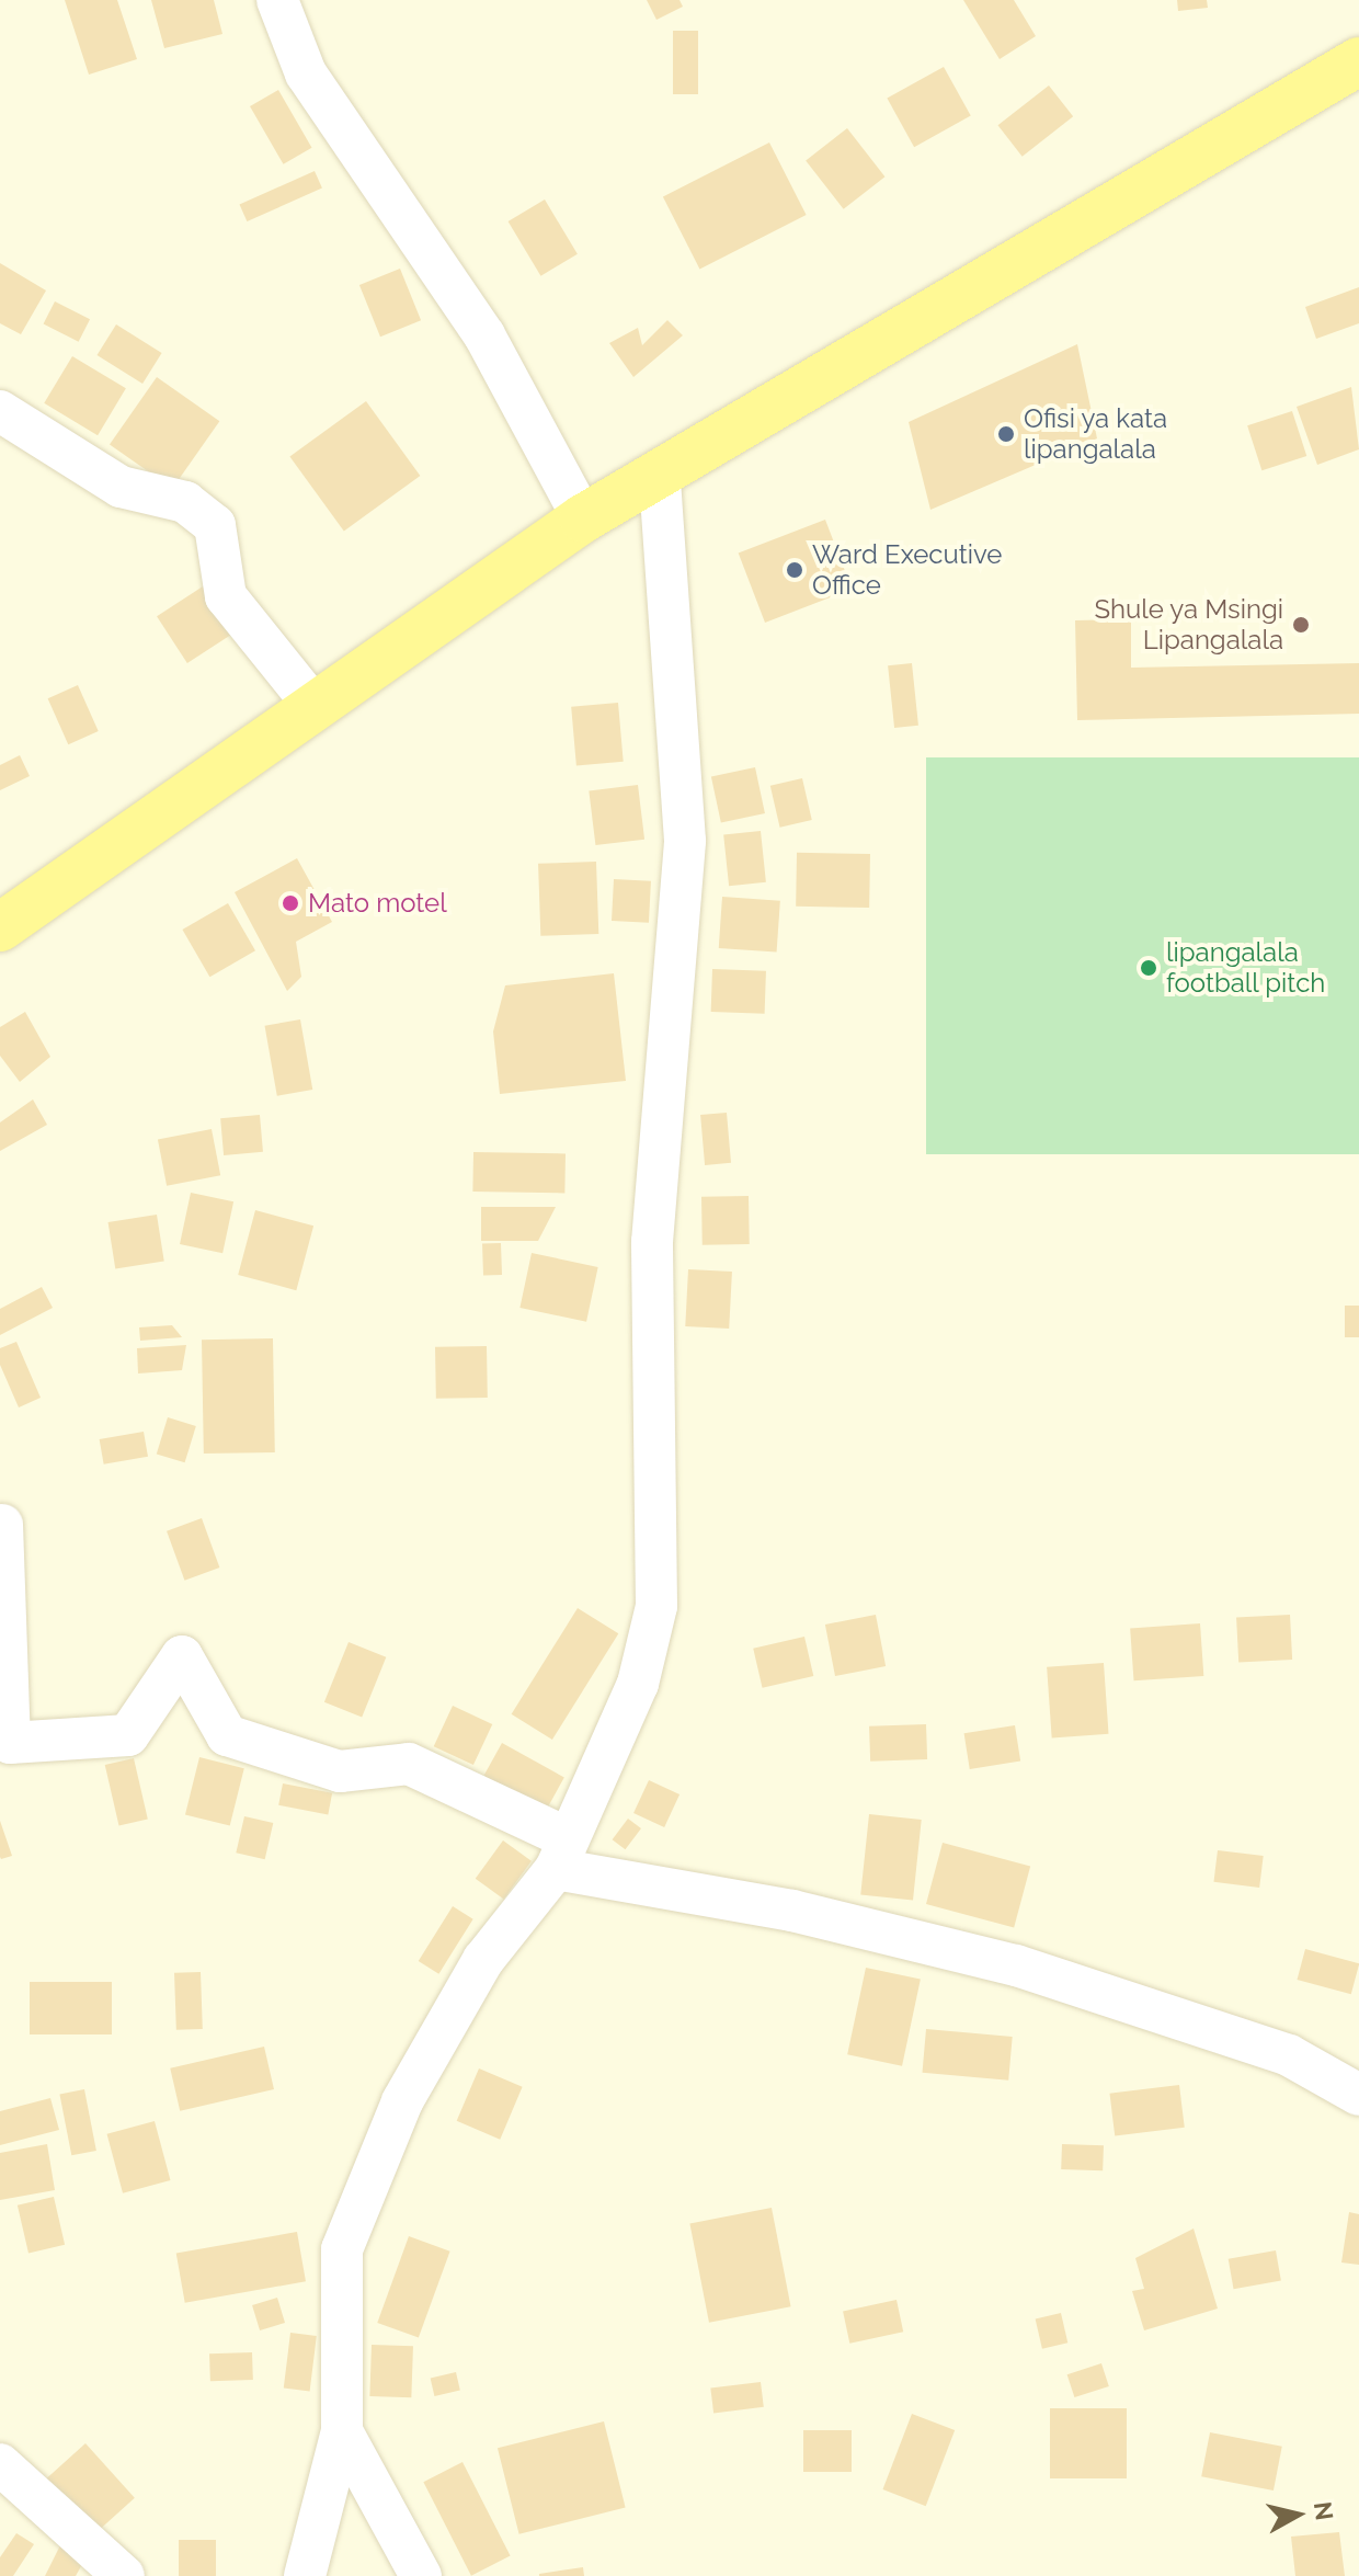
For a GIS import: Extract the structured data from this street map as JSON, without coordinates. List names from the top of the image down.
{
  "places": [
    "Ofisi ya kata lipangalala",
    "Ward Executive Office",
    "Shule ya Msingi Lipangalala",
    "Mato motel",
    "lipangalala football pitch"
  ],
  "north": "right"
}
